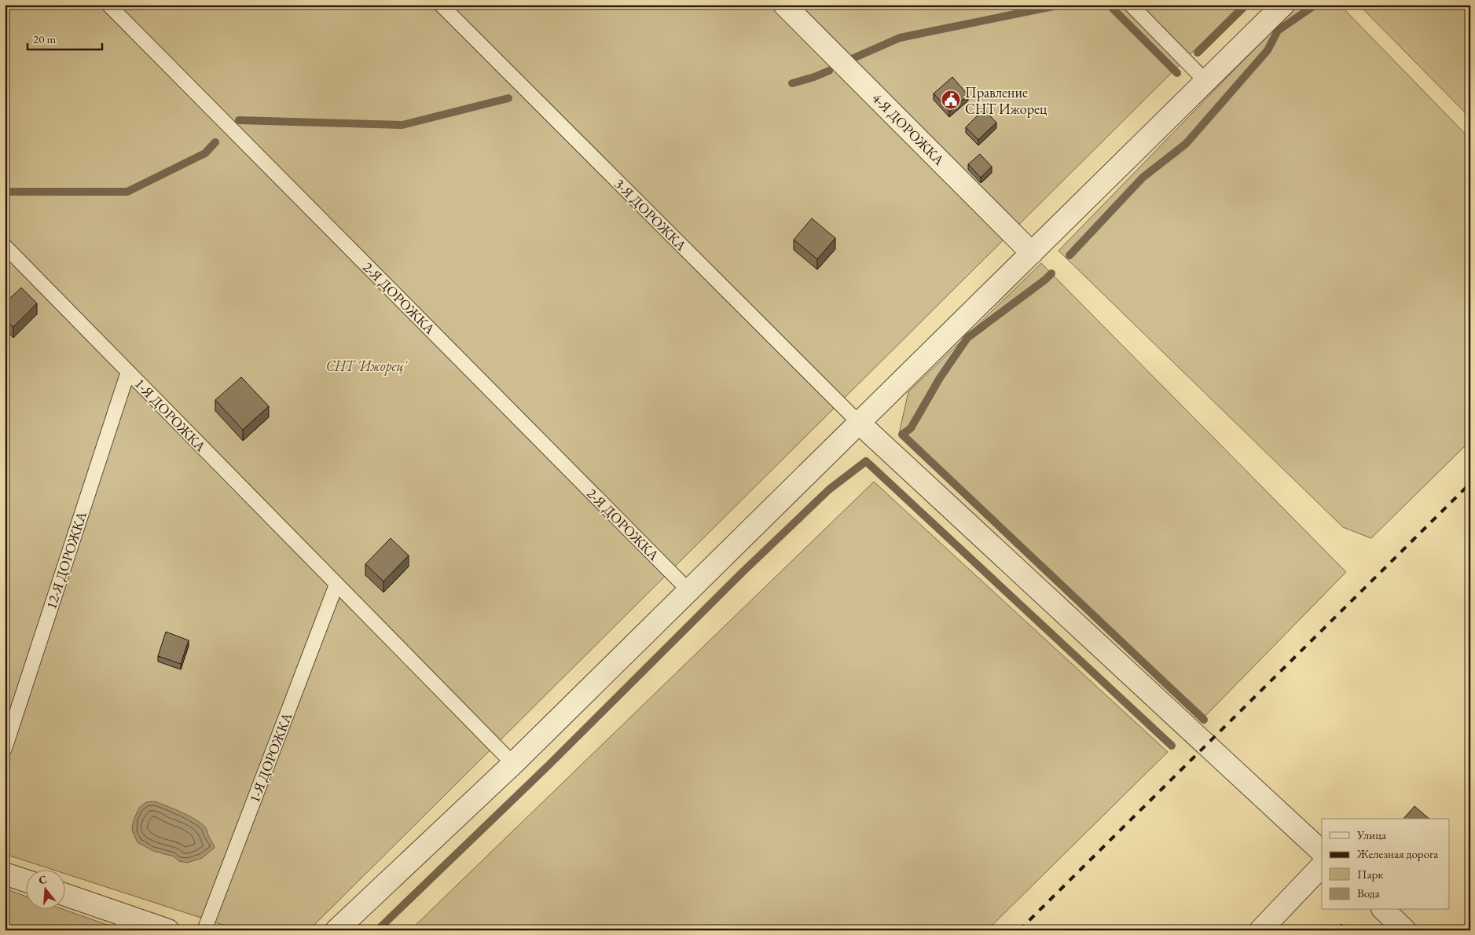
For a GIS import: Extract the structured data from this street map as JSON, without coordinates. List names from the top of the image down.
{
  "streets": {
    "street": ["4-Я ДОРОЖКА"],
    "lane": [
      "3-Я ДОРОЖКА",
      "2-Я ДОРОЖКА",
      "1-Я ДОРОЖКА",
      "12-Я ДОРОЖКА"
    ]
  },
  "crossings": [
    ["1-Я ДОРОЖКА", "12-Я ДОРОЖКА"]
  ],
  "parks": ["СНТ 'Ижорец'"],
  "places": {
    "public building": ["Правление СНТ Ижорец"]
  },
  "legend": [
    "Улица",
    "Железная дорога",
    "Парк",
    "Вода"
  ],
  "scale_bar": "20 m",
  "north": "top"
}
